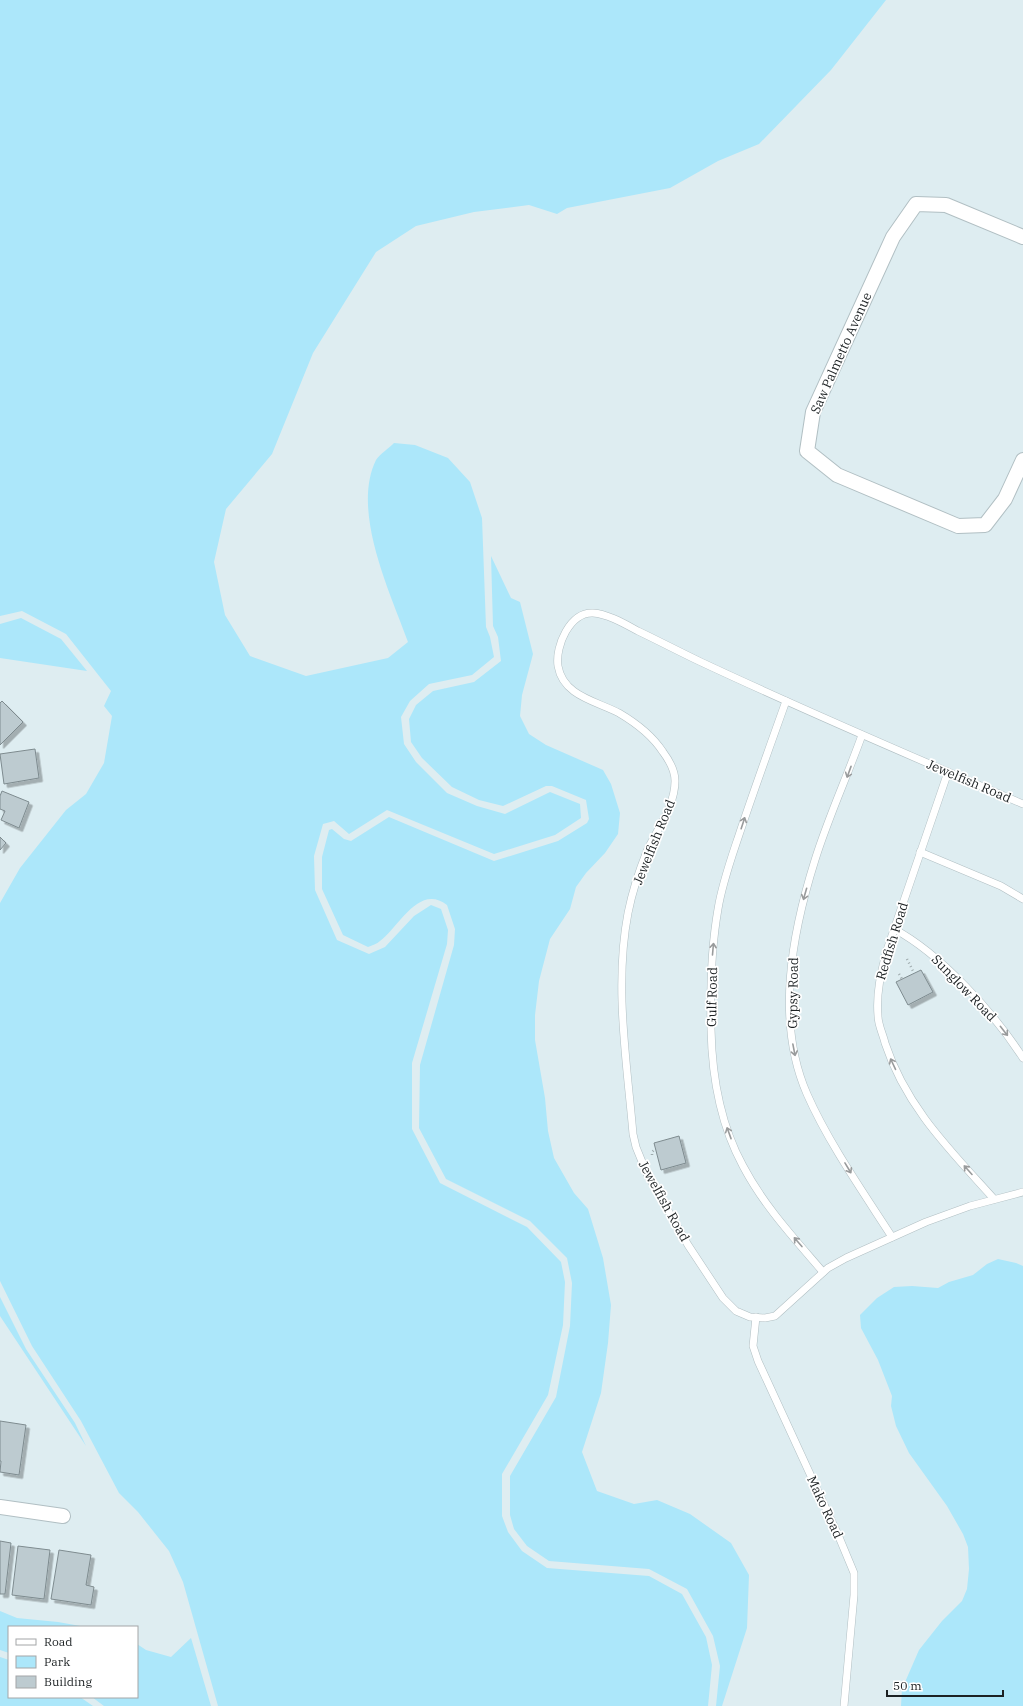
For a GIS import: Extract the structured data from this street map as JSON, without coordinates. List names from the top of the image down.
{
  "streets": {
    "street": ["Saw Palmetto Avenue"],
    "lane": [
      "Jewelfish Road",
      "Redfish Road",
      "Sunglow Road",
      "Gypsy Road",
      "Gulf Road",
      "Mako Road"
    ]
  },
  "crossings": [
    ["Jewelfish Road", "Redfish Road"],
    ["Jewelfish Road", "Gypsy Road"],
    ["Jewelfish Road", "Gulf Road"],
    ["Jewelfish Road", "Mako Road"],
    ["Redfish Road", "Sunglow Road"]
  ],
  "one_way": [
    "Redfish Road",
    "Sunglow Road",
    "Gypsy Road",
    "Gulf Road"
  ],
  "legend": ["Road", "Park", "Building"],
  "scale_bar": "50 m"
}
